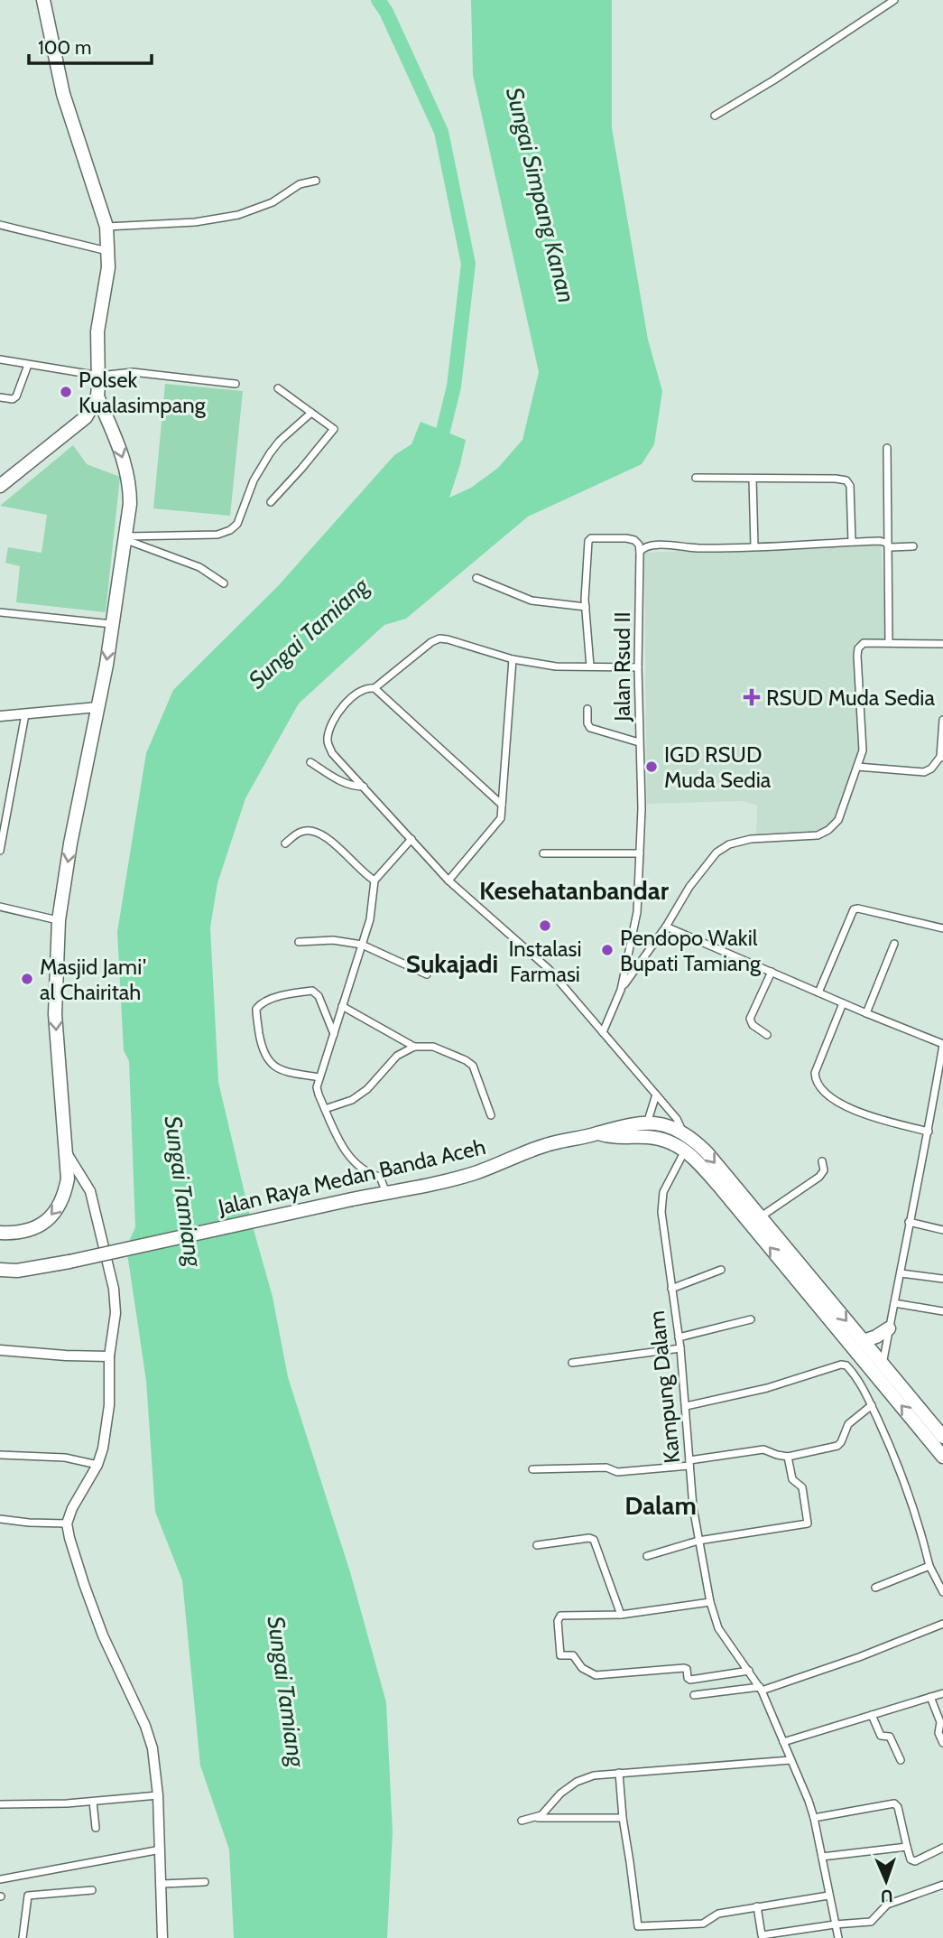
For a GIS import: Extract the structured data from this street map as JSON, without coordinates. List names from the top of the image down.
{
  "streets": {
    "highway": ["Jalan Raya Medan Banda Aceh"],
    "street": ["Jalan Rsud II", "Kampung Dalam"]
  },
  "crossings": [
    ["Jalan Raya Medan Banda Aceh", "Kampung Dalam"]
  ],
  "districts": ["Kesehatanbandar", "Sukajadi", "Dalam"],
  "water": ["Sungai Simpang Kanan", "Sungai Tamiang"],
  "places": {
    "other": [
      "Polsek Kualasimpang",
      "IGD RSUD Muda Sedia",
      "Instalasi Farmasi",
      "Pendopo Wakil Bupati Tamiang",
      "Masjid Jami' al Chairitah"
    ],
    "health": ["RSUD Muda Sedia"]
  },
  "scale_bar": "100 m",
  "north": "bottom"
}
